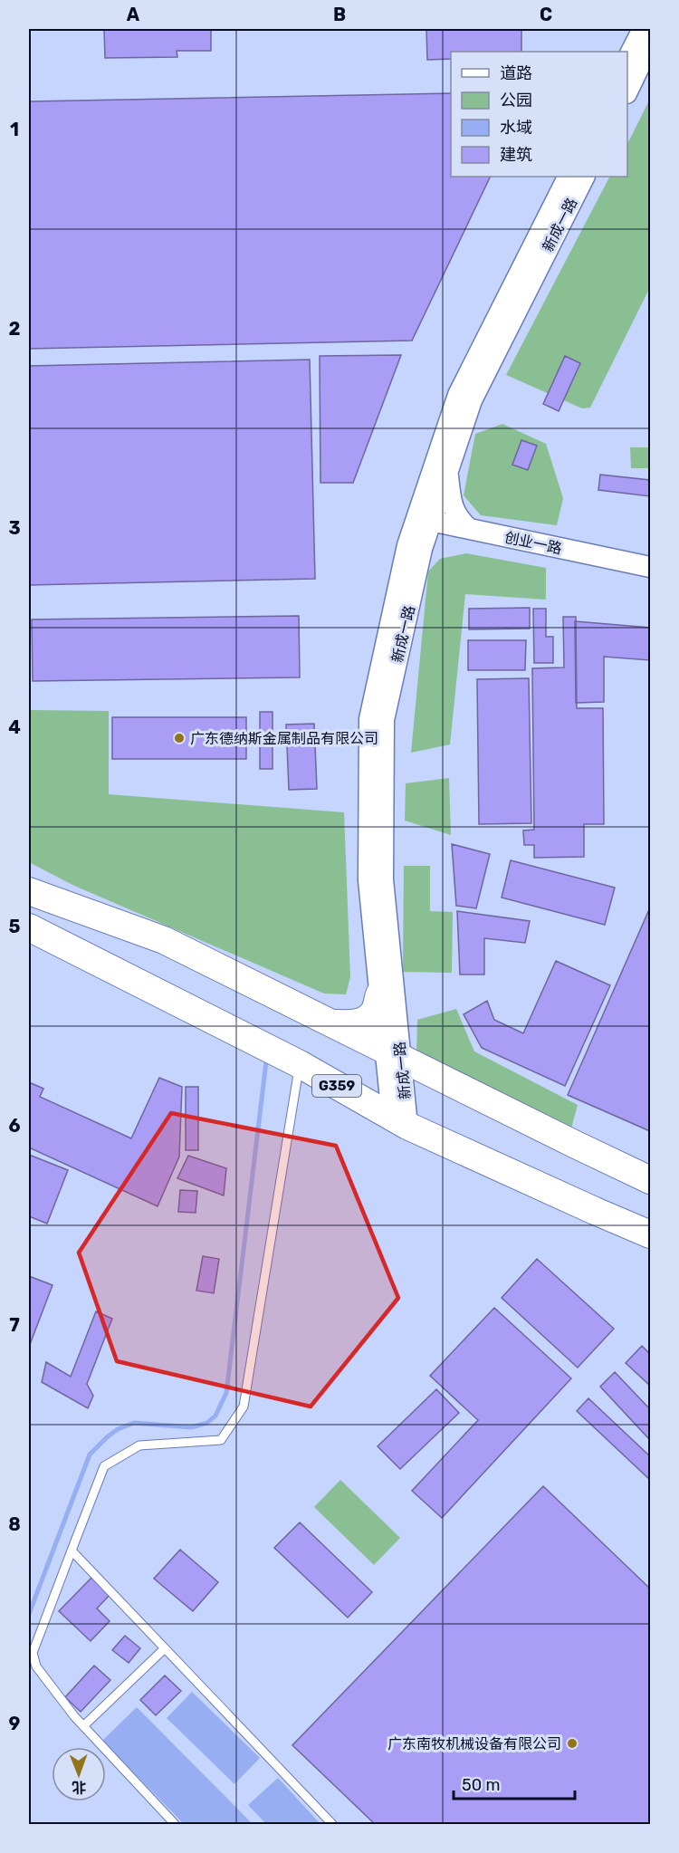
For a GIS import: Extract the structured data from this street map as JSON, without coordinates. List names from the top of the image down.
{
  "streets": {
    "highway": ["G359"],
    "street": ["新成一路", "创业一路"]
  },
  "crossings": [
    ["新成一路", "创业一路"],
    ["新成一路", "G359"]
  ],
  "places": ["广东德纳斯金属制品有限公司", "广东南牧机械设备有限公司"],
  "legend": [
    "道路",
    "公园",
    "水域",
    "建筑"
  ],
  "scale_bar": "50 m",
  "north": "bottom",
  "grid": {
    "columns": ["A", "B", "C"],
    "rows": [
      "1",
      "2",
      "3",
      "4",
      "5",
      "6",
      "7",
      "8",
      "9"
    ]
  }
}
